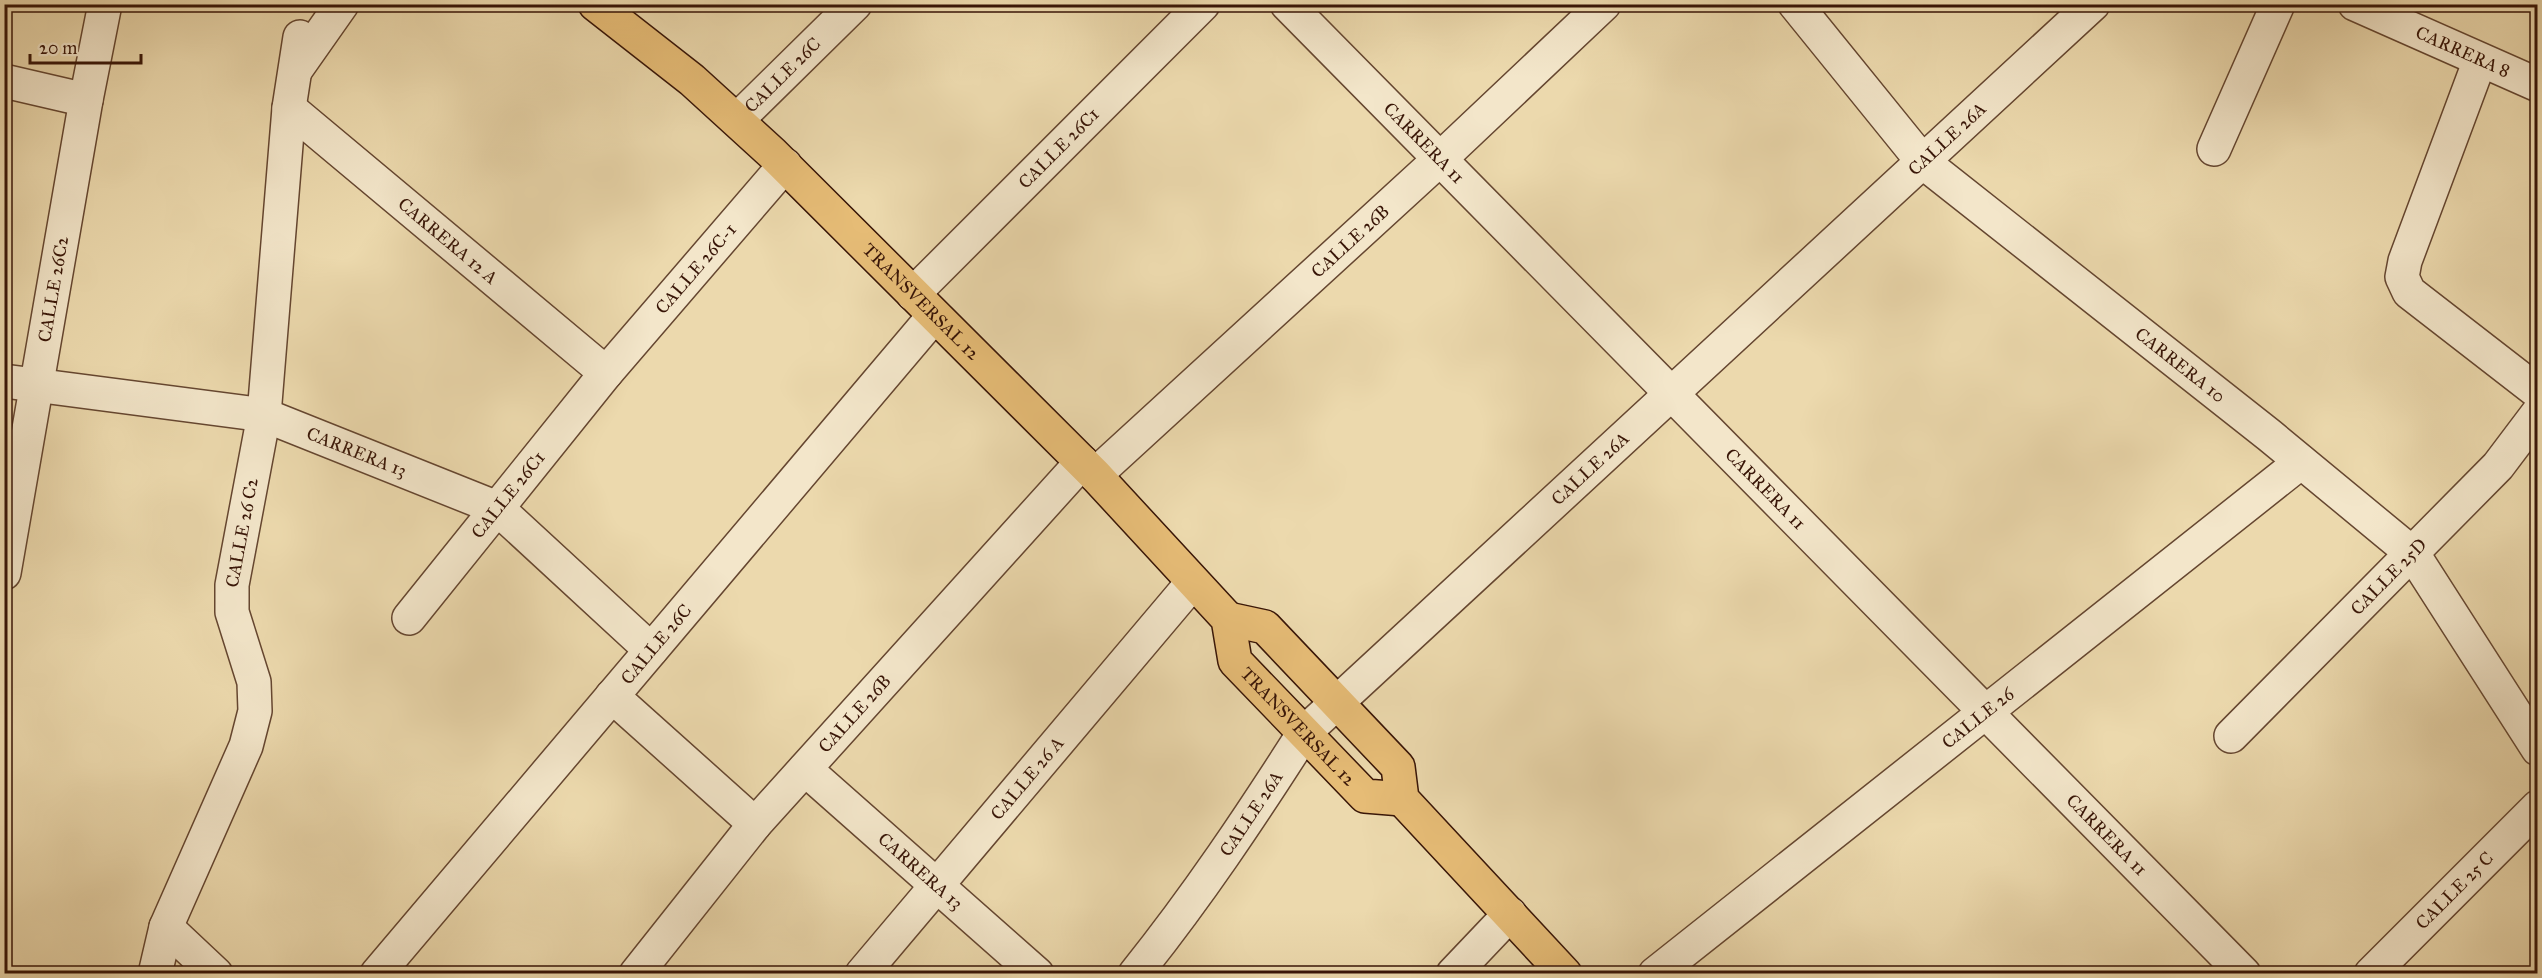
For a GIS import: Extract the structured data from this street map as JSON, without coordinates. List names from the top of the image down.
{
  "streets": {
    "main road": ["TRANSVERSAL 12"],
    "street": [
      "CARRERA 8",
      "CALLE 26C",
      "CALLE 26A",
      "CARRERA 11",
      "CALLE 26C1",
      "CARRERA 12 A",
      "CALLE 26B",
      "CALLE 26C-1",
      "CALLE 26C2",
      "CARRERA 10",
      "CARRERA 13",
      "CALLE 26 C2",
      "CALLE 25D",
      "CALLE 26",
      "CALLE 26 A",
      "CALLE 25 C"
    ]
  },
  "crossings": [
    ["CALLE 26C", "CALLE 26C1"],
    ["CALLE 26C", "TRANSVERSAL 12"],
    ["CALLE 26C", "CARRERA 13"],
    ["CALLE 26A", "CARRERA 11"],
    ["CALLE 26A", "TRANSVERSAL 12"],
    ["CALLE 26A", "CARRERA 10"],
    ["CARRERA 11", "CALLE 26B"],
    ["CARRERA 11", "CALLE 26"],
    ["CALLE 26C1", "CARRERA 12 A"],
    ["CALLE 26C1", "CALLE 26C-1"],
    ["CALLE 26C1", "TRANSVERSAL 12"],
    ["CALLE 26C1", "CARRERA 13"],
    ["CARRERA 12 A", "CALLE 26C-1"],
    ["CARRERA 12 A", "CALLE 26 C2"],
    ["CALLE 26B", "TRANSVERSAL 12"],
    ["CALLE 26B", "CARRERA 13"],
    ["CALLE 26C-1", "TRANSVERSAL 12"],
    ["CALLE 26C2", "CARRERA 13"],
    ["TRANSVERSAL 12", "CALLE 26 A"],
    ["CARRERA 10", "CALLE 25D"],
    ["CARRERA 10", "CALLE 26"],
    ["CARRERA 13", "CALLE 26 C2"],
    ["CARRERA 13", "CALLE 26 A"]
  ],
  "scale_bar": "20 m"
}
